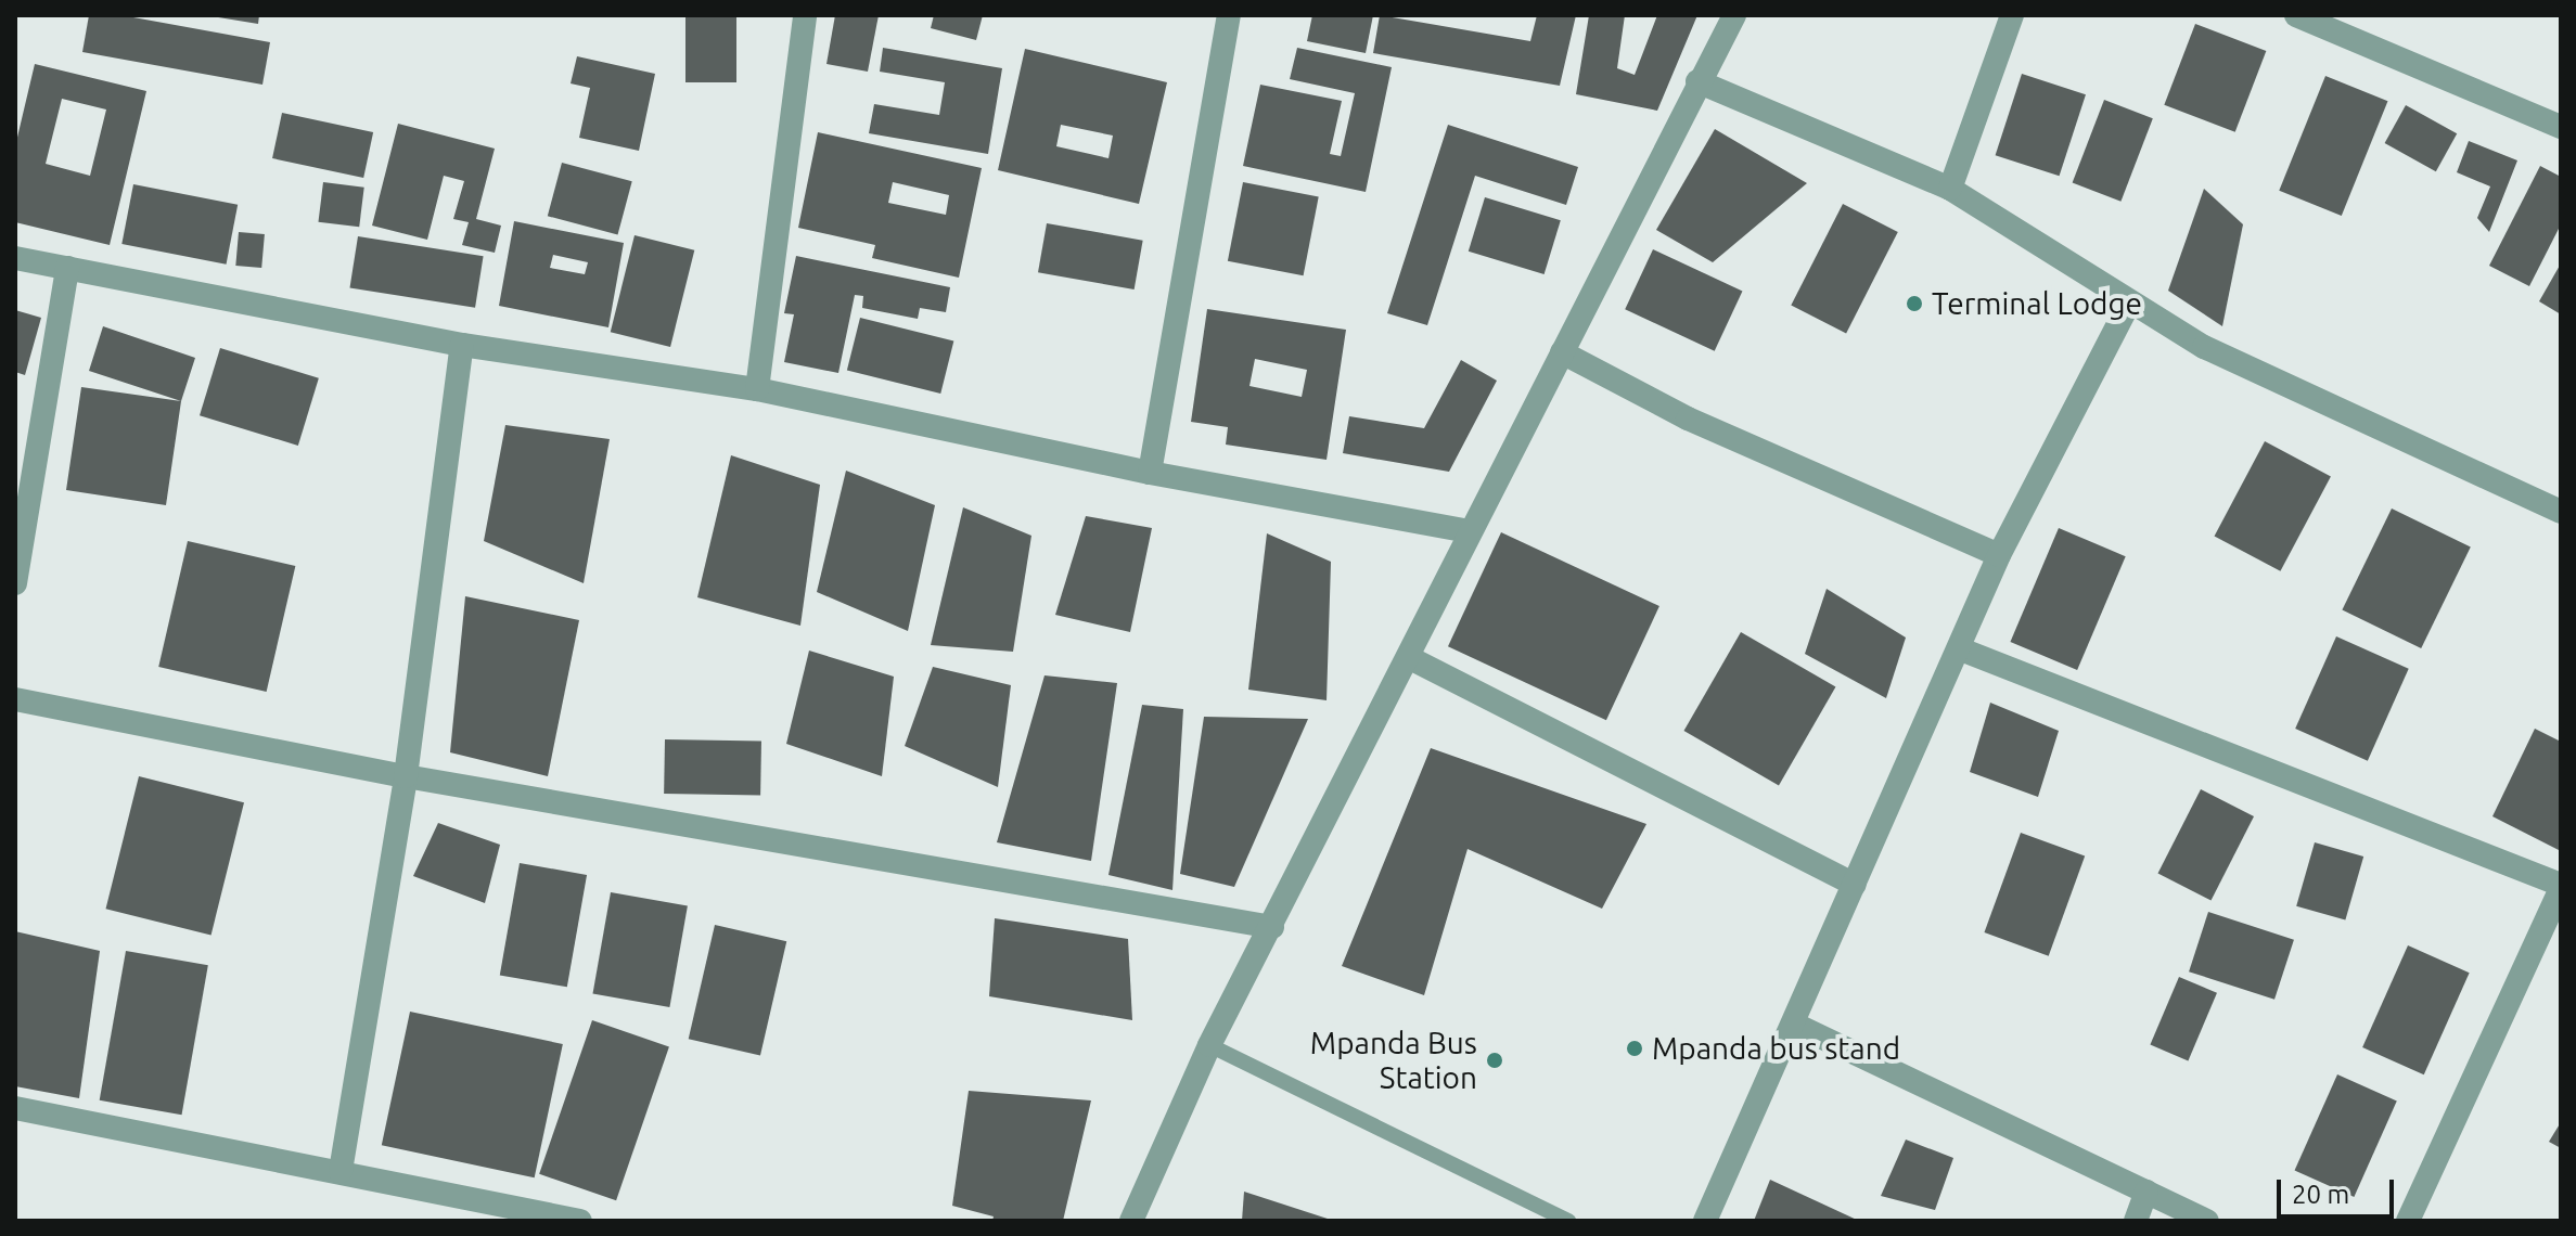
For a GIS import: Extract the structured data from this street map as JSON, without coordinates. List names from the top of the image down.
{
  "places": ["Terminal Lodge", "Mpanda bus stand", "Mpanda Bus Station"],
  "scale_bar": "20 m"
}
